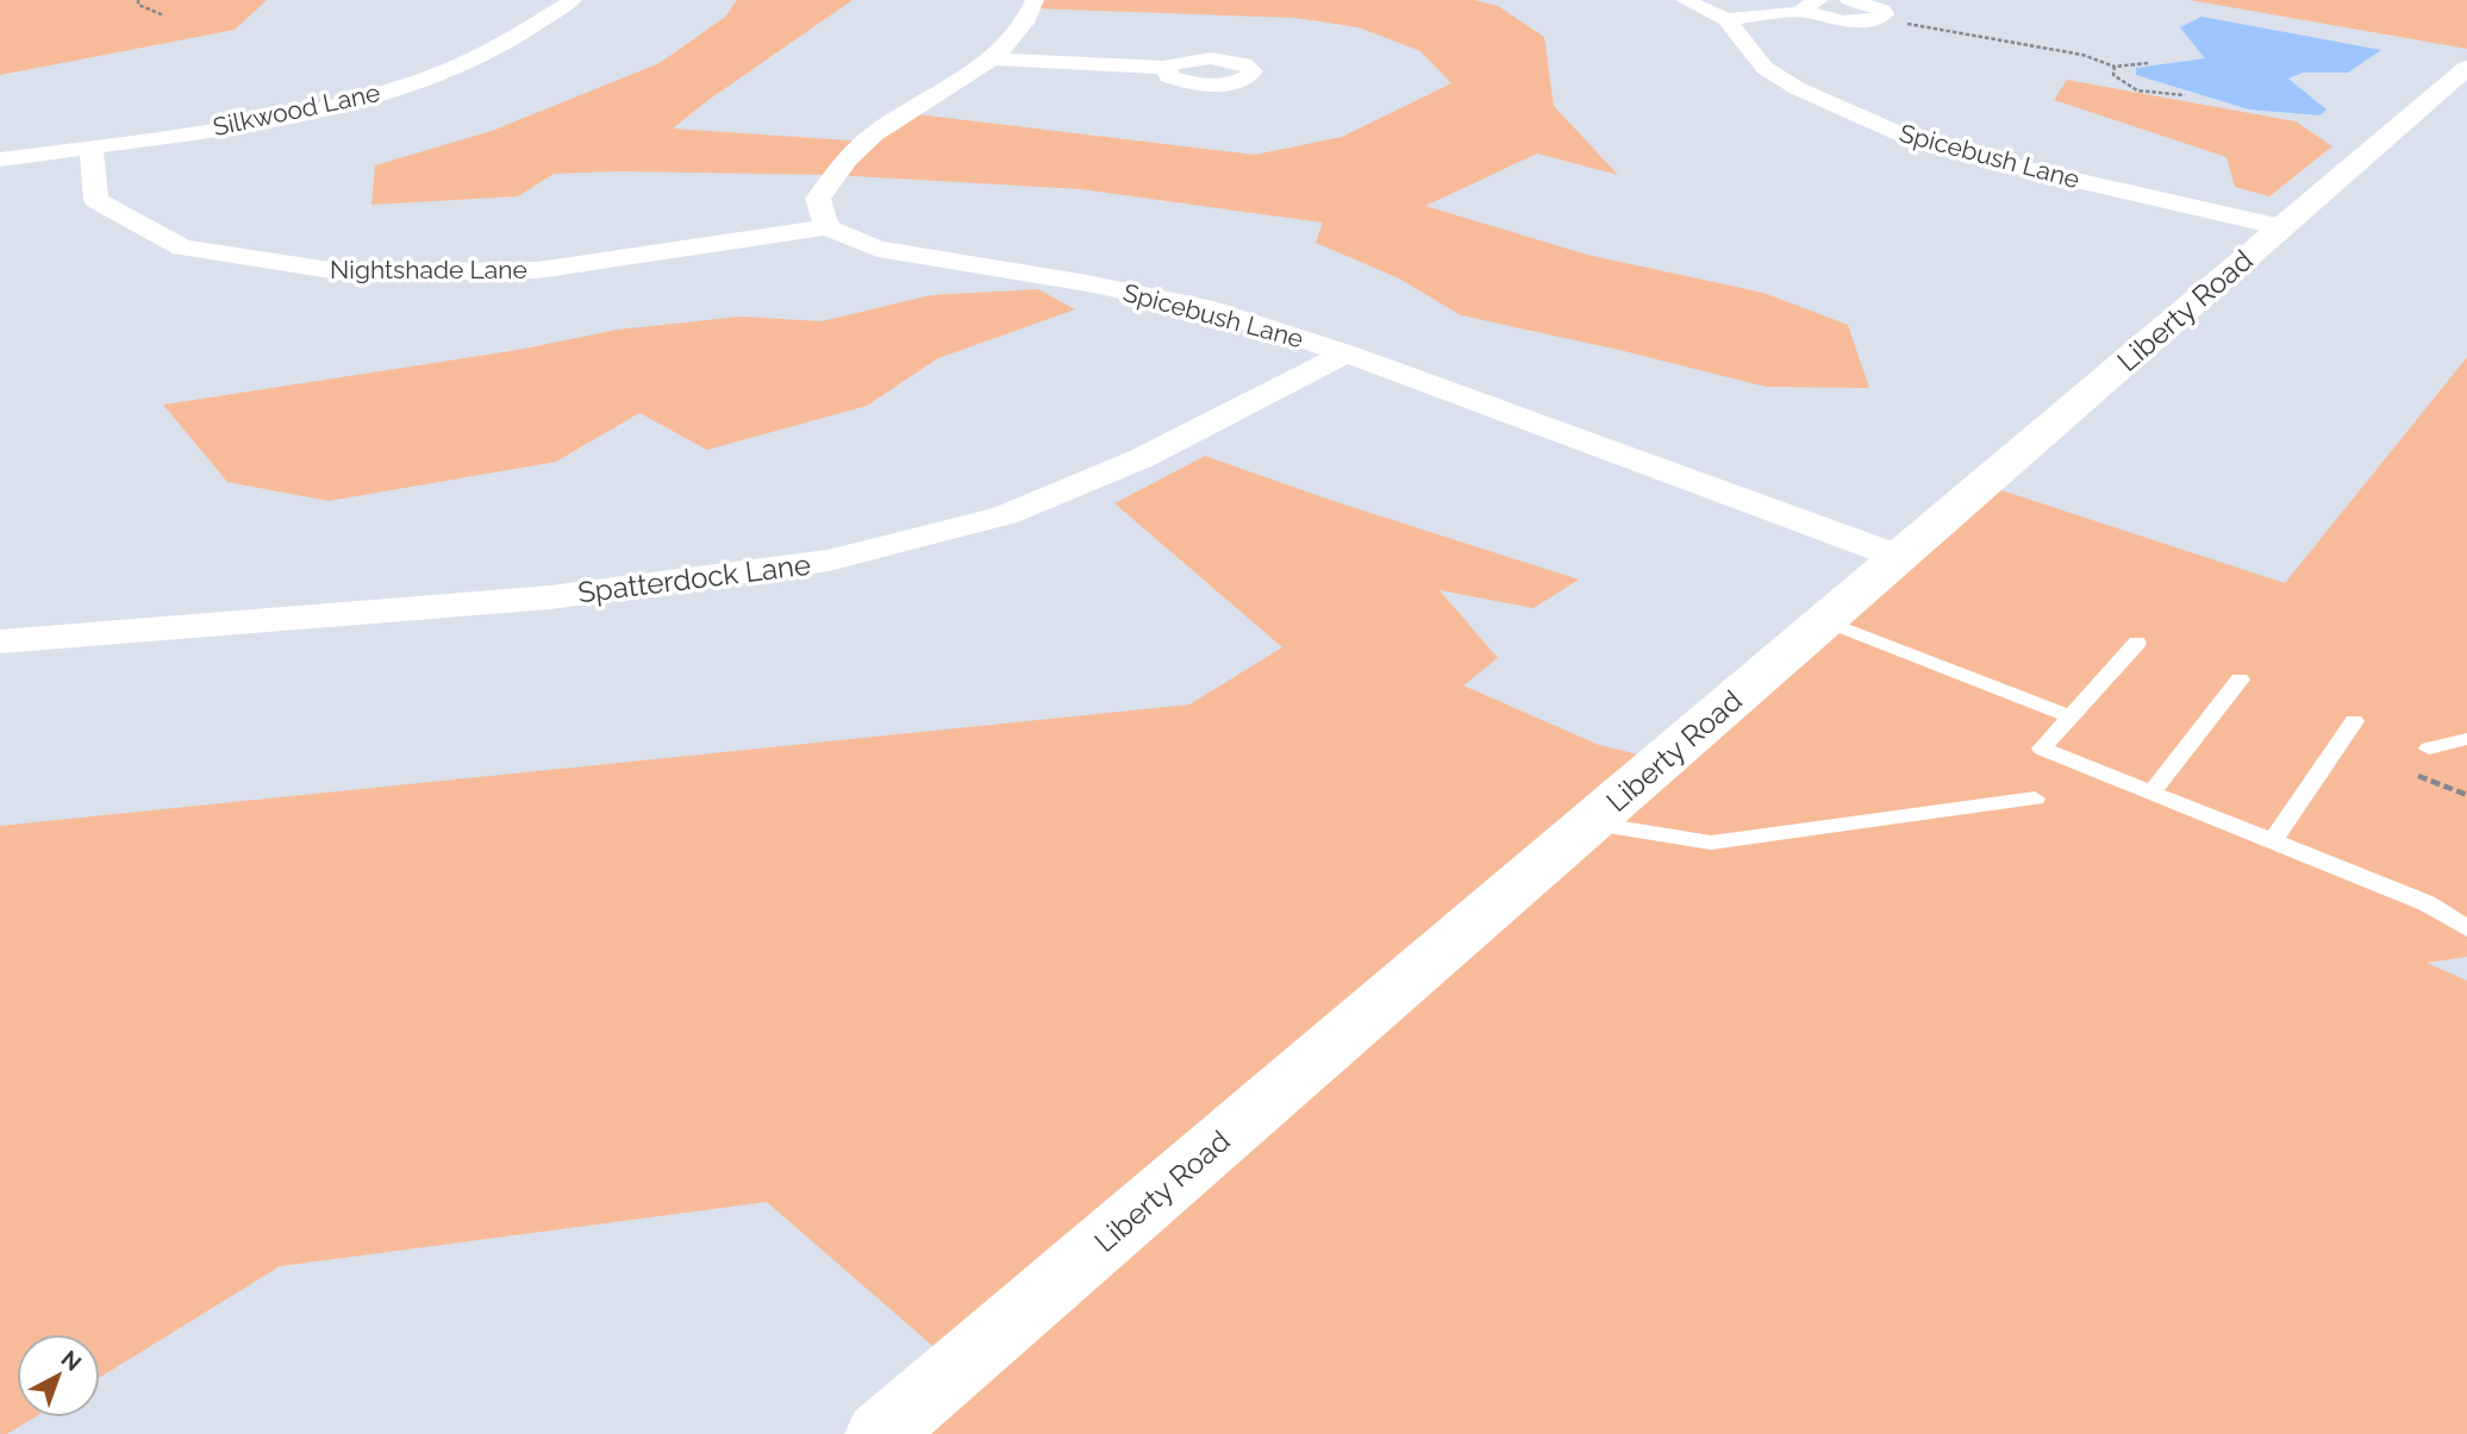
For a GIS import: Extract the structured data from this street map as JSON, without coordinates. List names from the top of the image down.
{
  "streets": {
    "street": [
      "Silkwood Lane",
      "Spicebush Lane",
      "Nightshade Lane",
      "Liberty Road",
      "Spatterdock Lane"
    ]
  },
  "crossings": [
    ["Silkwood Lane", "Nightshade Lane"],
    ["Spicebush Lane", "Nightshade Lane"],
    ["Spicebush Lane", "Liberty Road"],
    ["Spicebush Lane", "Spatterdock Lane"]
  ],
  "north": "top right"
}
